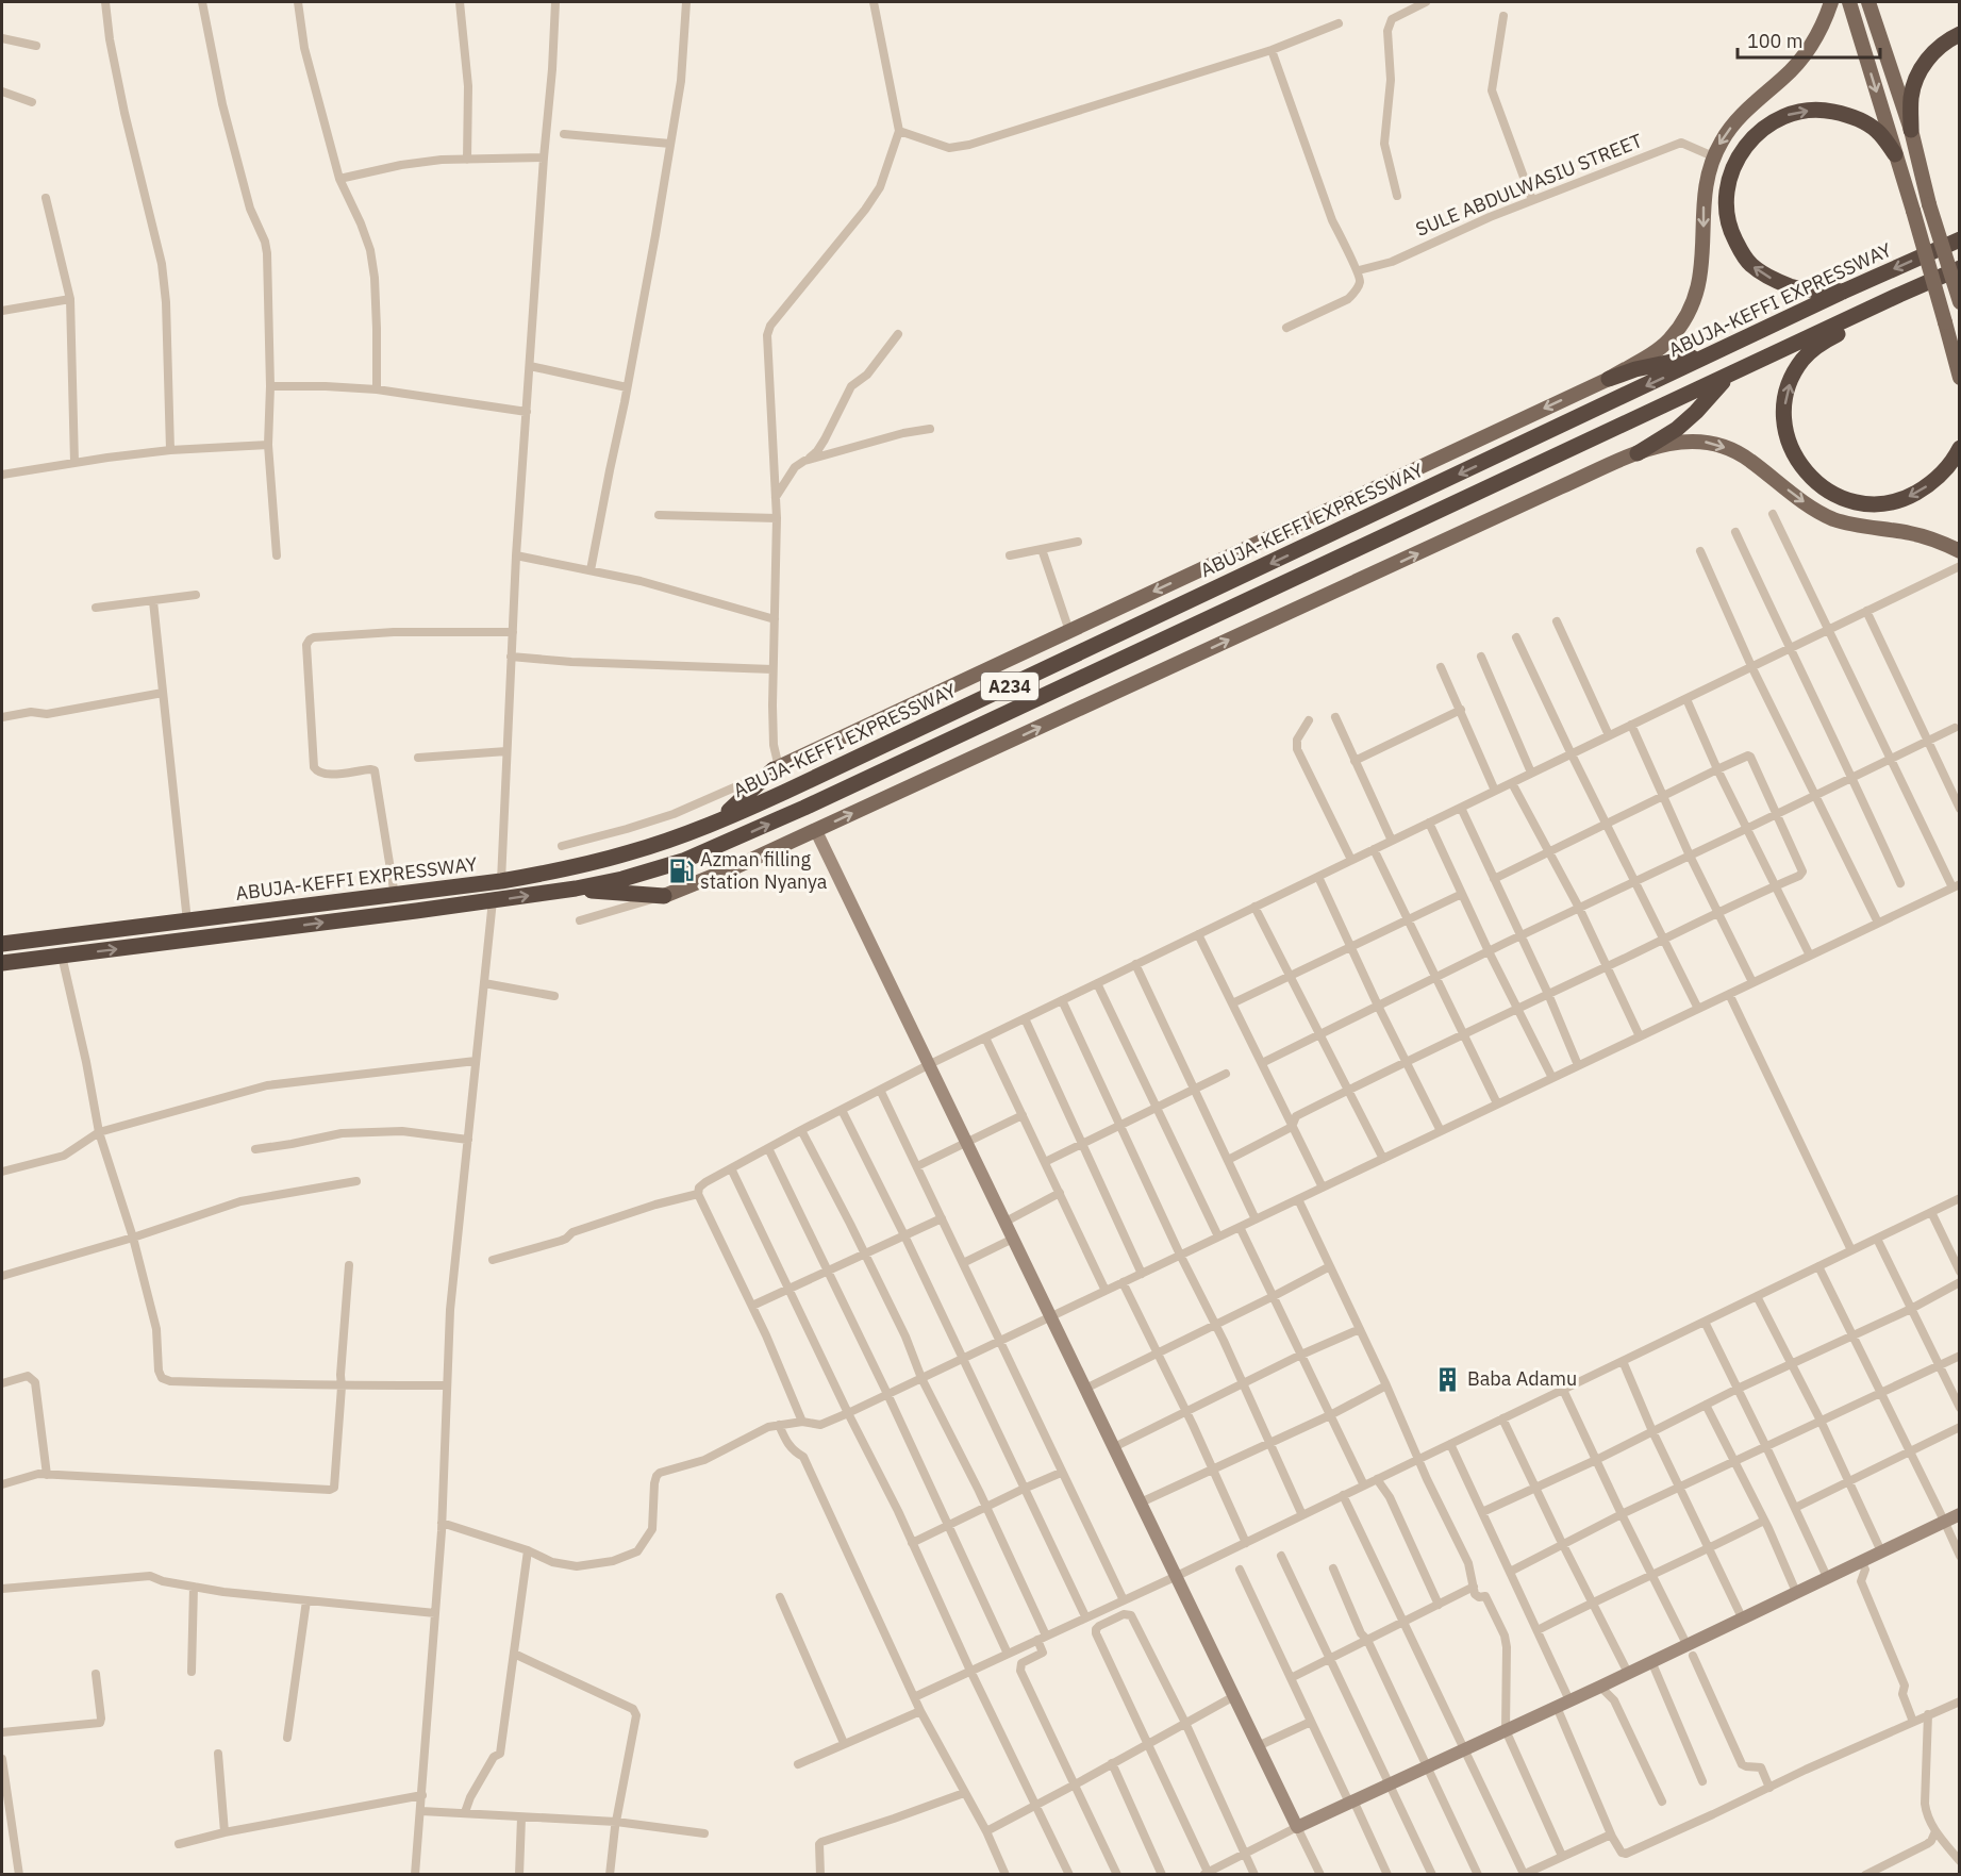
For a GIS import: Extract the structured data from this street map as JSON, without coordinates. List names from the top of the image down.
{
  "streets": {
    "highway": ["ABUJA-KEFFI EXPRESSWAY", "A234"],
    "street": ["SULE ABDULWASIU STREET"]
  },
  "crossings": [
    ["SULE ABDULWASIU STREET", "ABUJA-KEFFI EXPRESSWAY"]
  ],
  "places": {
    "fuel station": ["Azman filling station Nyanya"],
    "building": ["Baba Adamu"]
  },
  "scale_bar": "100 m"
}
